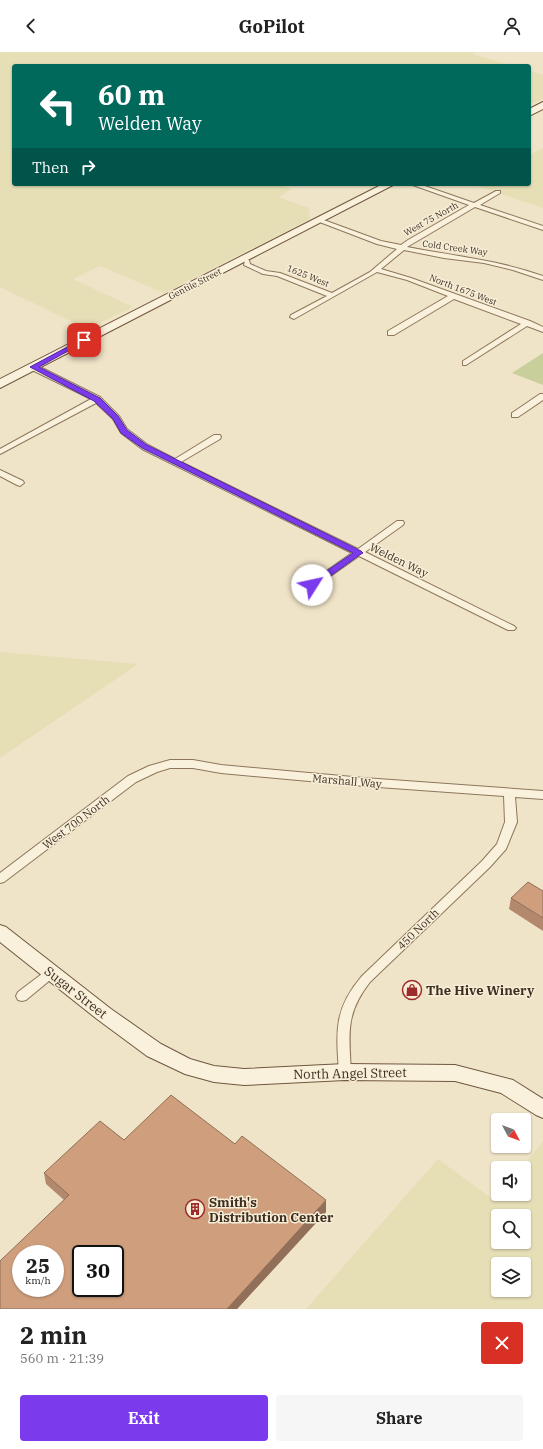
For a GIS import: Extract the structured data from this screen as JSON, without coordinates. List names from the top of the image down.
{
  "streets": {
    "main road": ["Gentile Street", "Sugar Street", "North Angel Street"],
    "street": [
      "West 75 North",
      "Cold Creek Way",
      "1625 West",
      "North 1675 West",
      "Welden Way",
      "Marshall Way",
      "West 700 North",
      "450 North"
    ]
  },
  "crossings": [
    ["West 75 North", "Cold Creek Way"],
    ["West 75 North", "1625 West"],
    ["West 75 North", "North 1675 West"],
    ["Cold Creek Way", "Gentile Street"],
    ["1625 West", "Gentile Street"],
    ["Gentile Street", "Welden Way"],
    ["Marshall Way", "West 700 North"],
    ["Marshall Way", "450 North"],
    ["450 North", "North Angel Street"],
    ["Sugar Street", "North Angel Street"]
  ],
  "places": {
    "shop": ["The Hive Winery"],
    "building": ["Smith's Distribution Center"]
  },
  "north": "bottom right",
  "page": {
    "header": "GoPilot",
    "turn": ["60 m", "Welden Way"],
    "then": "Then",
    "speed": "25 km/h",
    "limit": "30",
    "heading": ["2 min", "560 m · 21:39"],
    "buttons": ["Exit", "Share"]
  }
}
